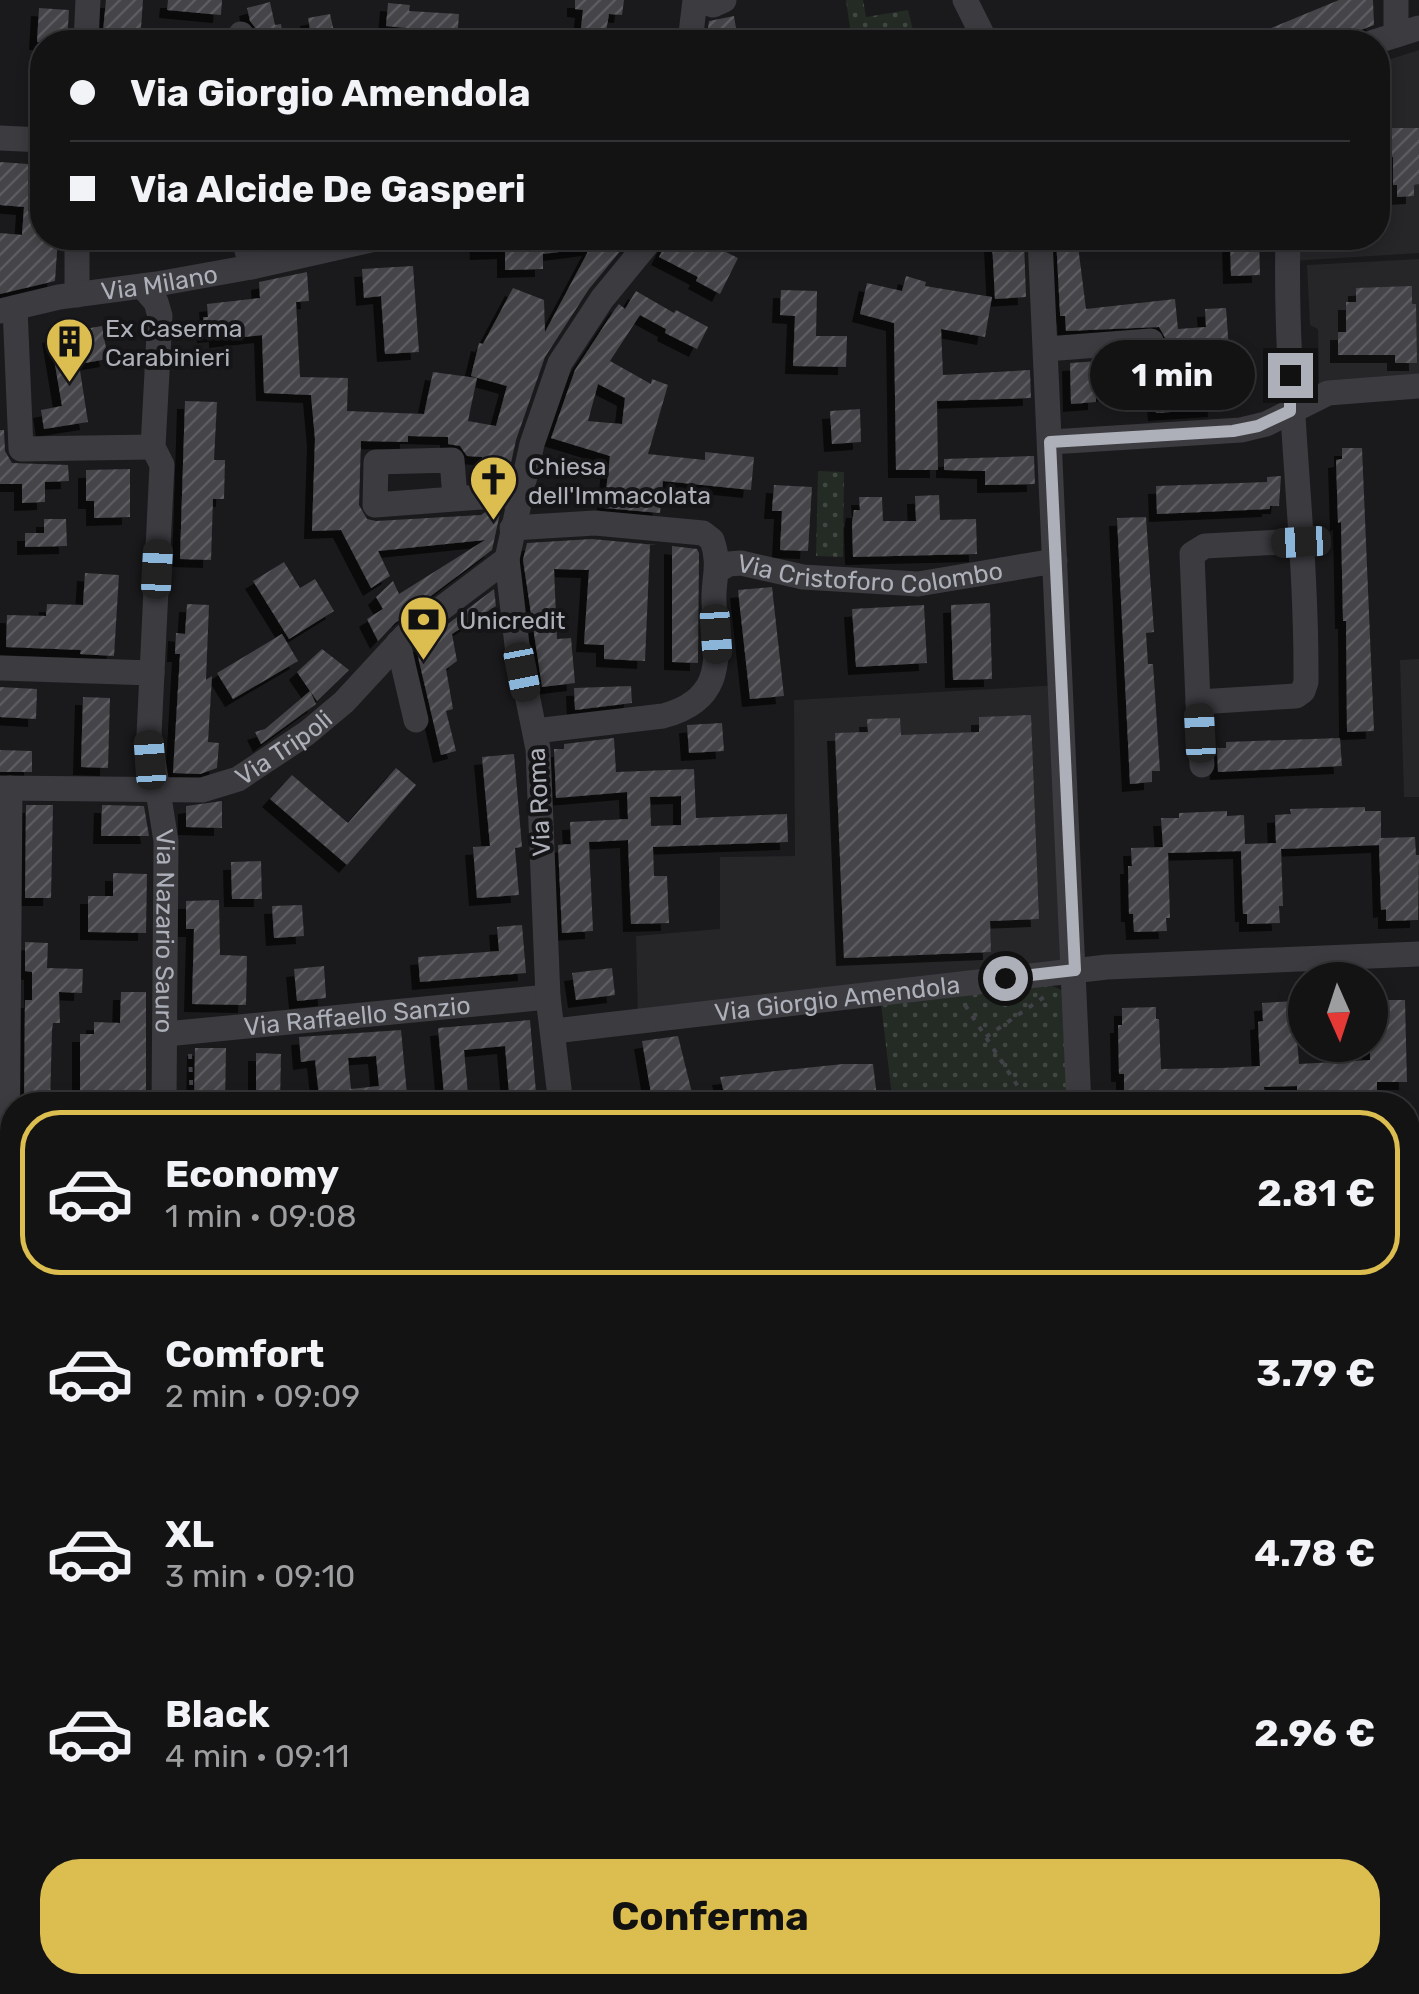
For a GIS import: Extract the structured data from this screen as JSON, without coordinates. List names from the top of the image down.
{
  "streets": {
    "street": [
      "Via Milano",
      "Via Cristoforo Colombo",
      "Via Tripoli",
      "Via Roma",
      "Via Nazario Sauro",
      "Via Giorgio Amendola",
      "Via Raffaello Sanzio"
    ]
  },
  "crossings": [
    ["Via Milano", "Via Nazario Sauro"],
    ["Via Cristoforo Colombo", "Via Roma"],
    ["Via Tripoli", "Via Roma"],
    ["Via Tripoli", "Via Nazario Sauro"],
    ["Via Roma", "Via Giorgio Amendola"],
    ["Via Roma", "Via Raffaello Sanzio"],
    ["Via Nazario Sauro", "Via Raffaello Sanzio"]
  ],
  "places": {
    "building": ["Ex Caserma Carabinieri"],
    "church": ["Chiesa dell'Immacolata"],
    "bank": ["Unicredit"]
  },
  "north": "bottom",
  "page": {
    "banner": ["Via Giorgio Amendola", "Via Alcide De Gasperi"],
    "bubble": "1 min",
    "list": [
      {
        "name": "Economy",
        "note": "1 min · 09:08",
        "value": "2.81 €"
      },
      {
        "name": "Comfort",
        "note": "2 min · 09:09",
        "value": "3.79 €"
      },
      {
        "name": "XL",
        "note": "3 min · 09:10",
        "value": "4.78 €"
      },
      {
        "name": "Black",
        "note": "4 min · 09:11",
        "value": "2.96 €"
      }
    ],
    "buttons": "Conferma"
  }
}
